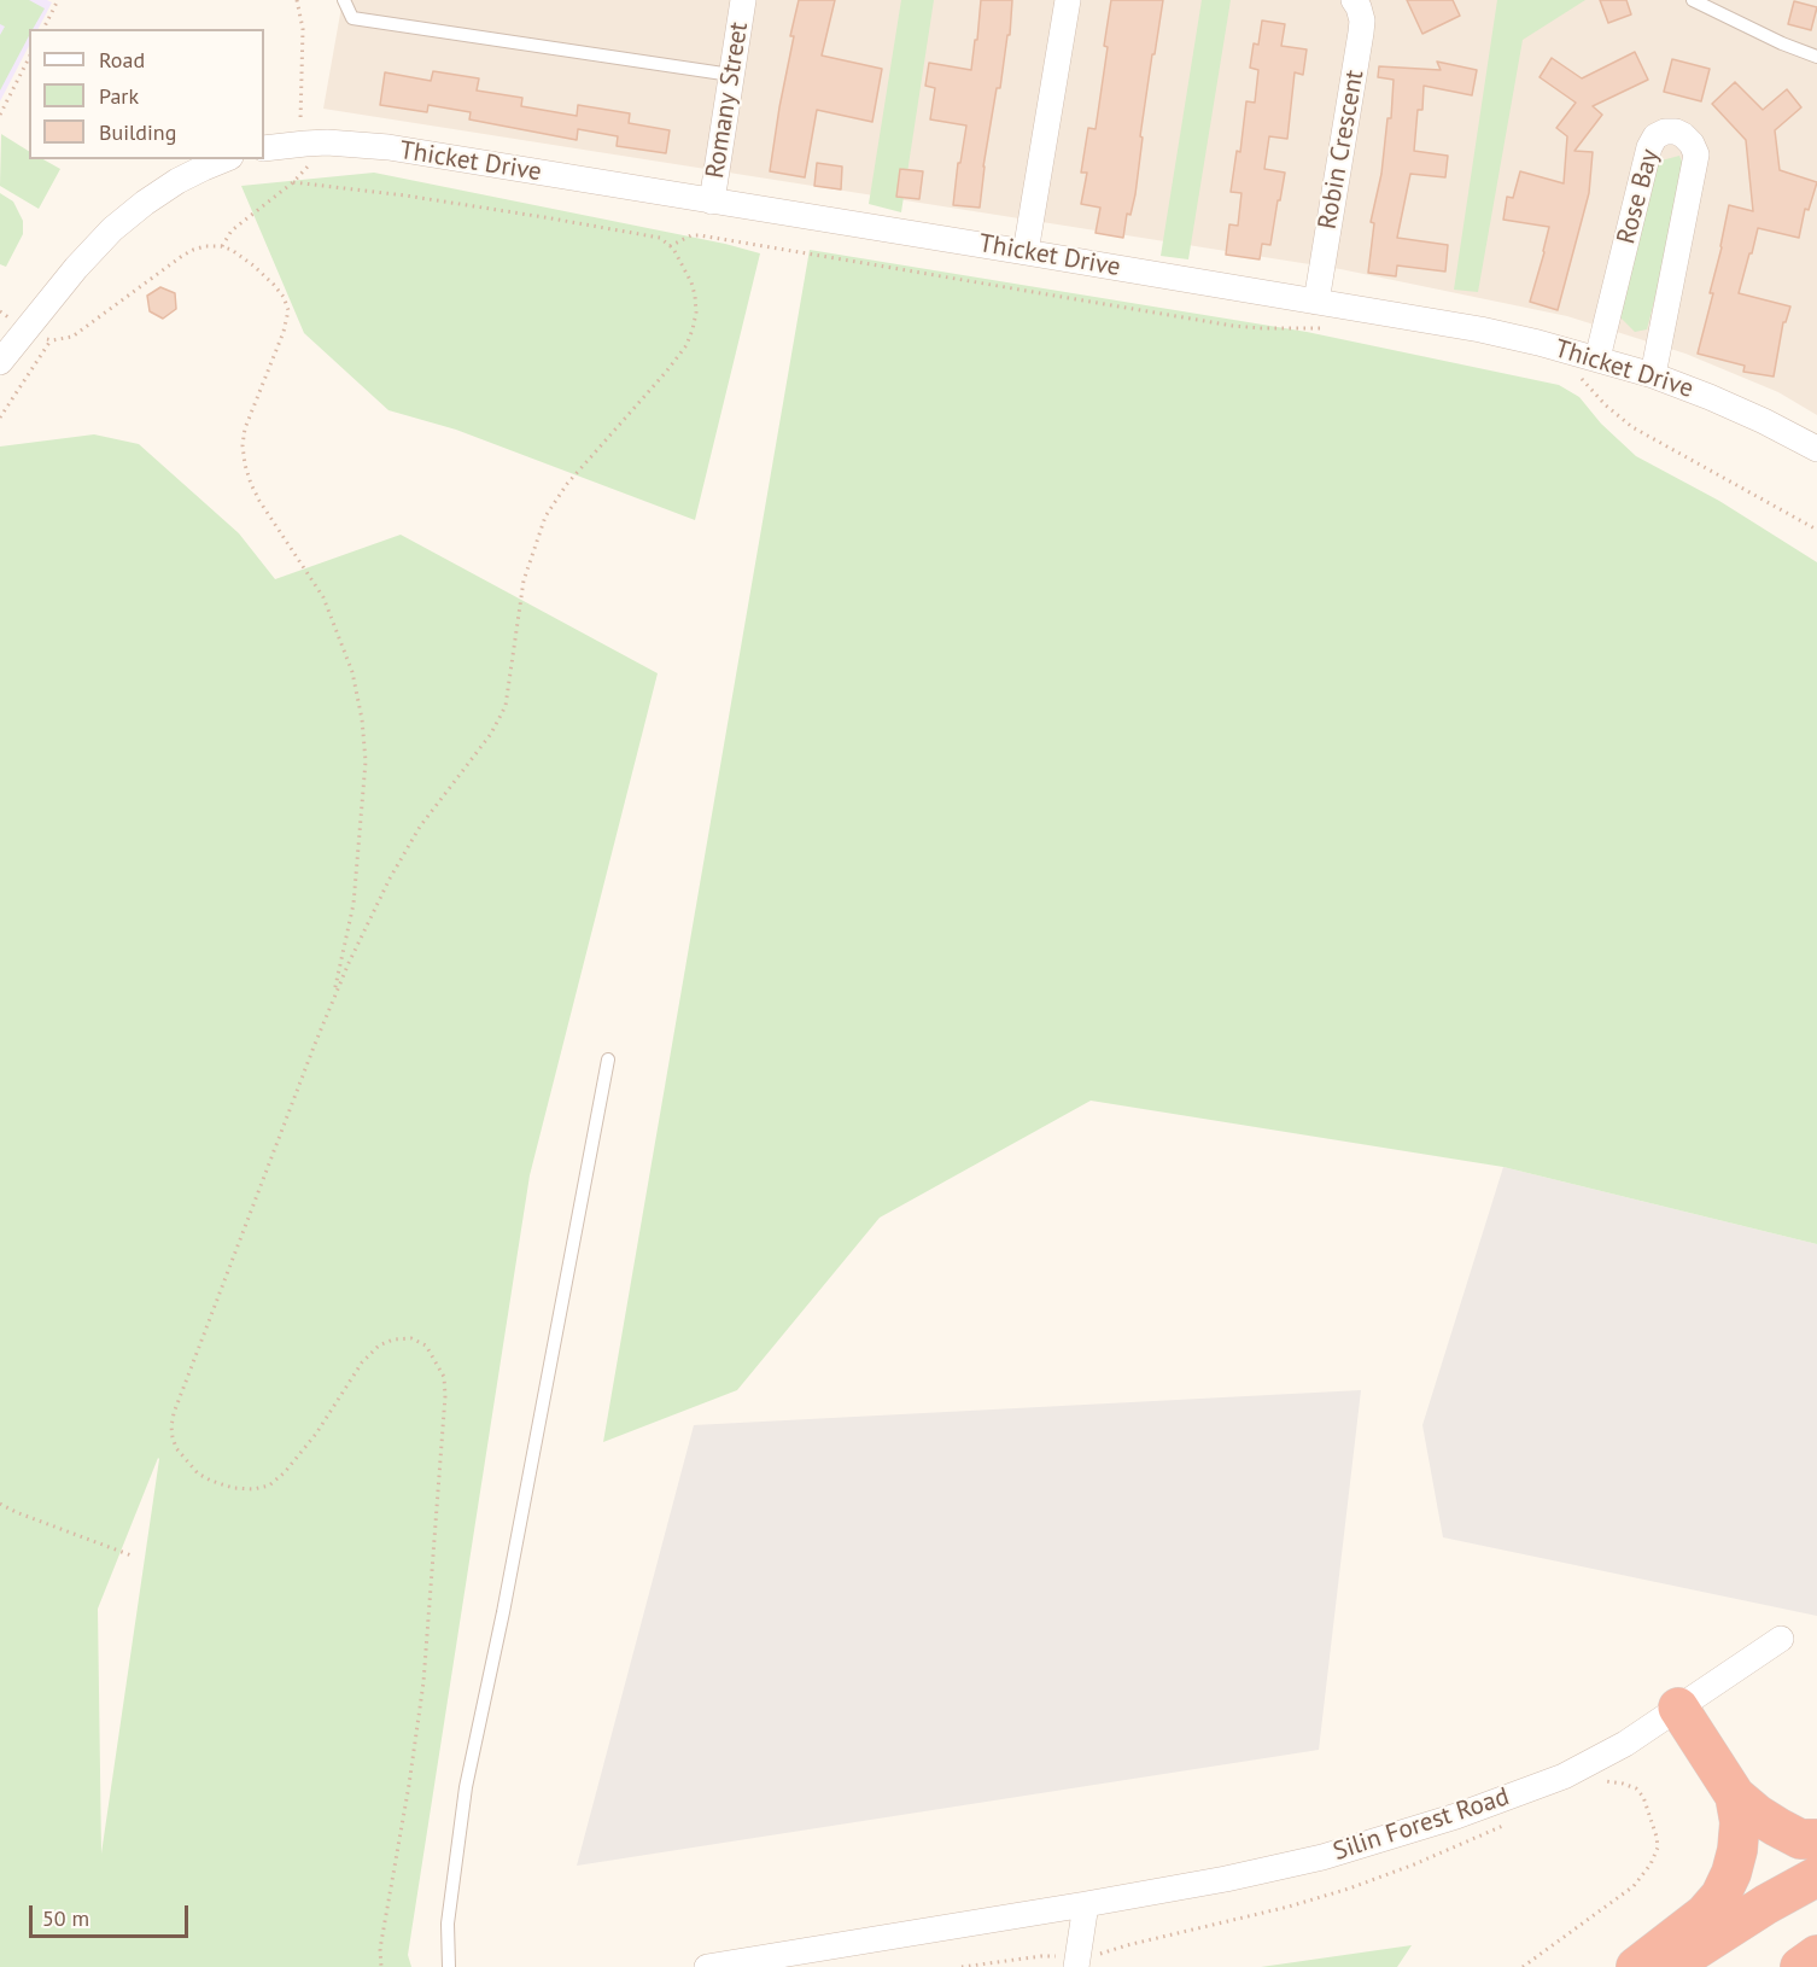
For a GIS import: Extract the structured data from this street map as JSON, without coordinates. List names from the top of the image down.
{
  "streets": {
    "street": [
      "Romany Street",
      "Robin Crescent",
      "Thicket Drive",
      "Rose Bay",
      "Silin Forest Road"
    ]
  },
  "crossings": [
    ["Romany Street", "Thicket Drive"],
    ["Robin Crescent", "Thicket Drive"],
    ["Thicket Drive", "Rose Bay"]
  ],
  "legend": ["Road", "Park", "Building"],
  "scale_bar": "50 m"
}
